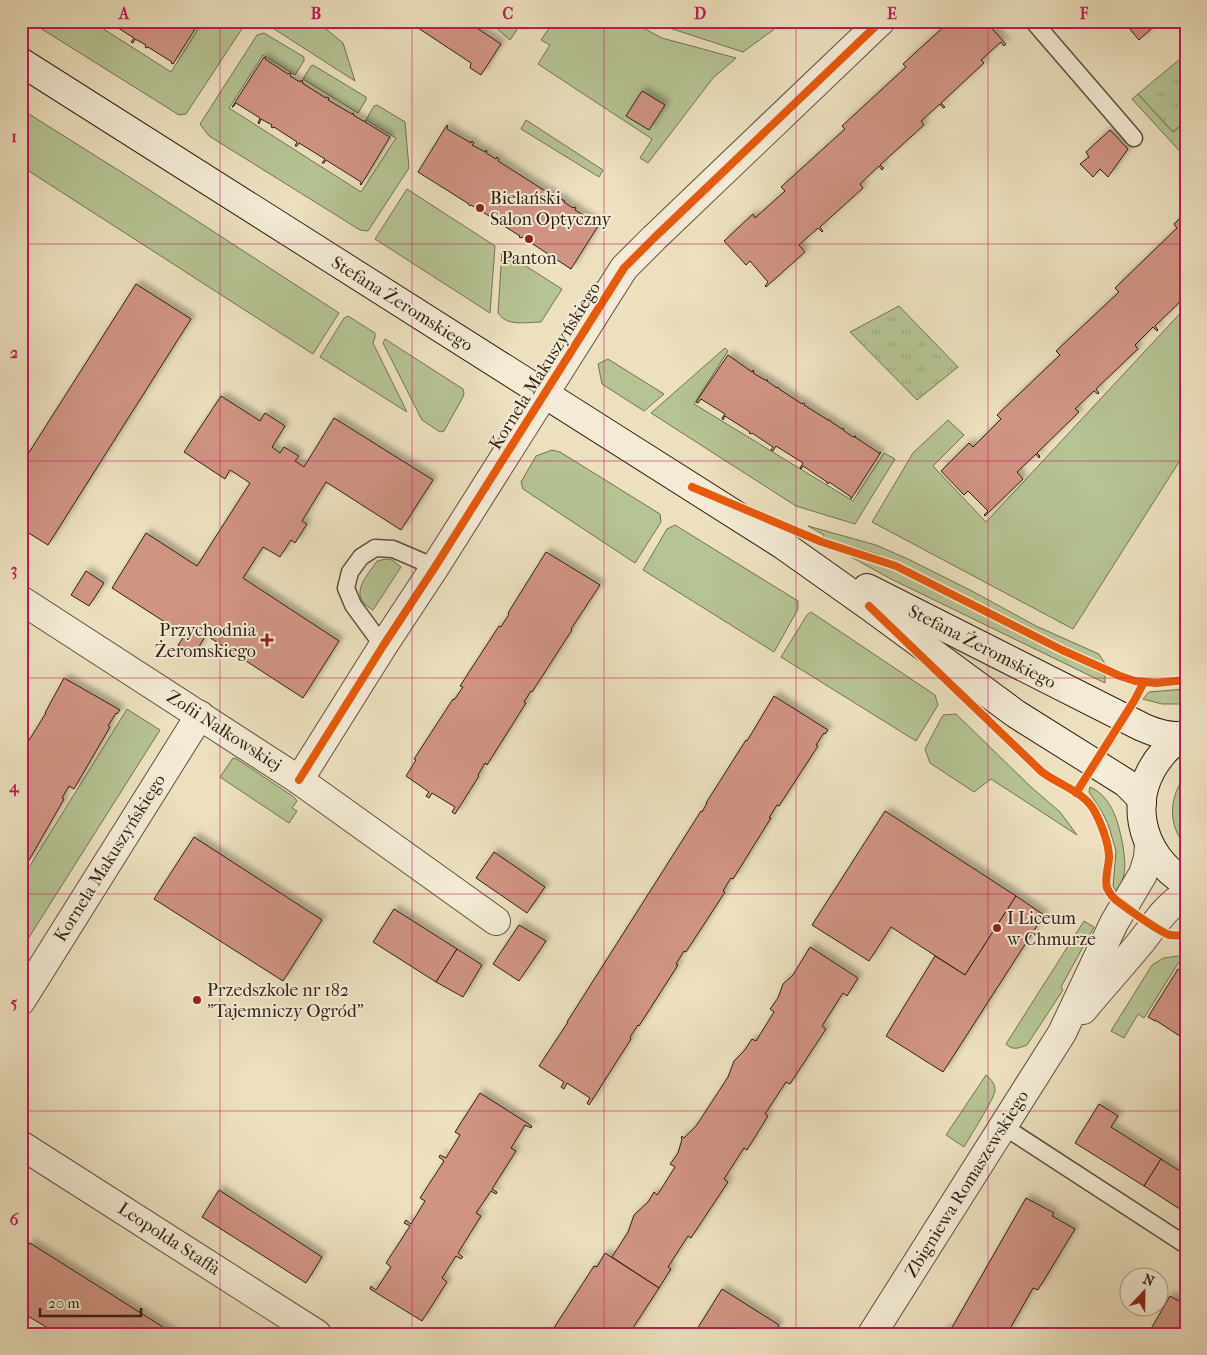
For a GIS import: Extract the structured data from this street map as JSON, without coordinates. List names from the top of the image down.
{
  "streets": {
    "street": [
      "Stefana Żeromskiego",
      "Kornela Makuszyńskiego",
      "Zofii Nałkowskiej",
      "Zbigniewa Romaszewskiego",
      "Leopolda Staffa"
    ]
  },
  "crossings": [
    ["Stefana Żeromskiego", "Kornela Makuszyńskiego"],
    ["Kornela Makuszyńskiego", "Zofii Nałkowskiej"]
  ],
  "places": {
    "other": [
      "Bielański Salon Optyczny",
      "Panton",
      "I Liceum w Chmurze",
      "Przedszkole nr 182 \"Tajemniczy Ogród\""
    ],
    "health": ["Przychodnia Żeromskiego"]
  },
  "scale_bar": "20 m",
  "north": "top",
  "grid": {
    "columns": [
      "A",
      "B",
      "C",
      "D",
      "E",
      "F"
    ],
    "rows": [
      "1",
      "2",
      "3",
      "4",
      "5",
      "6"
    ]
  }
}
